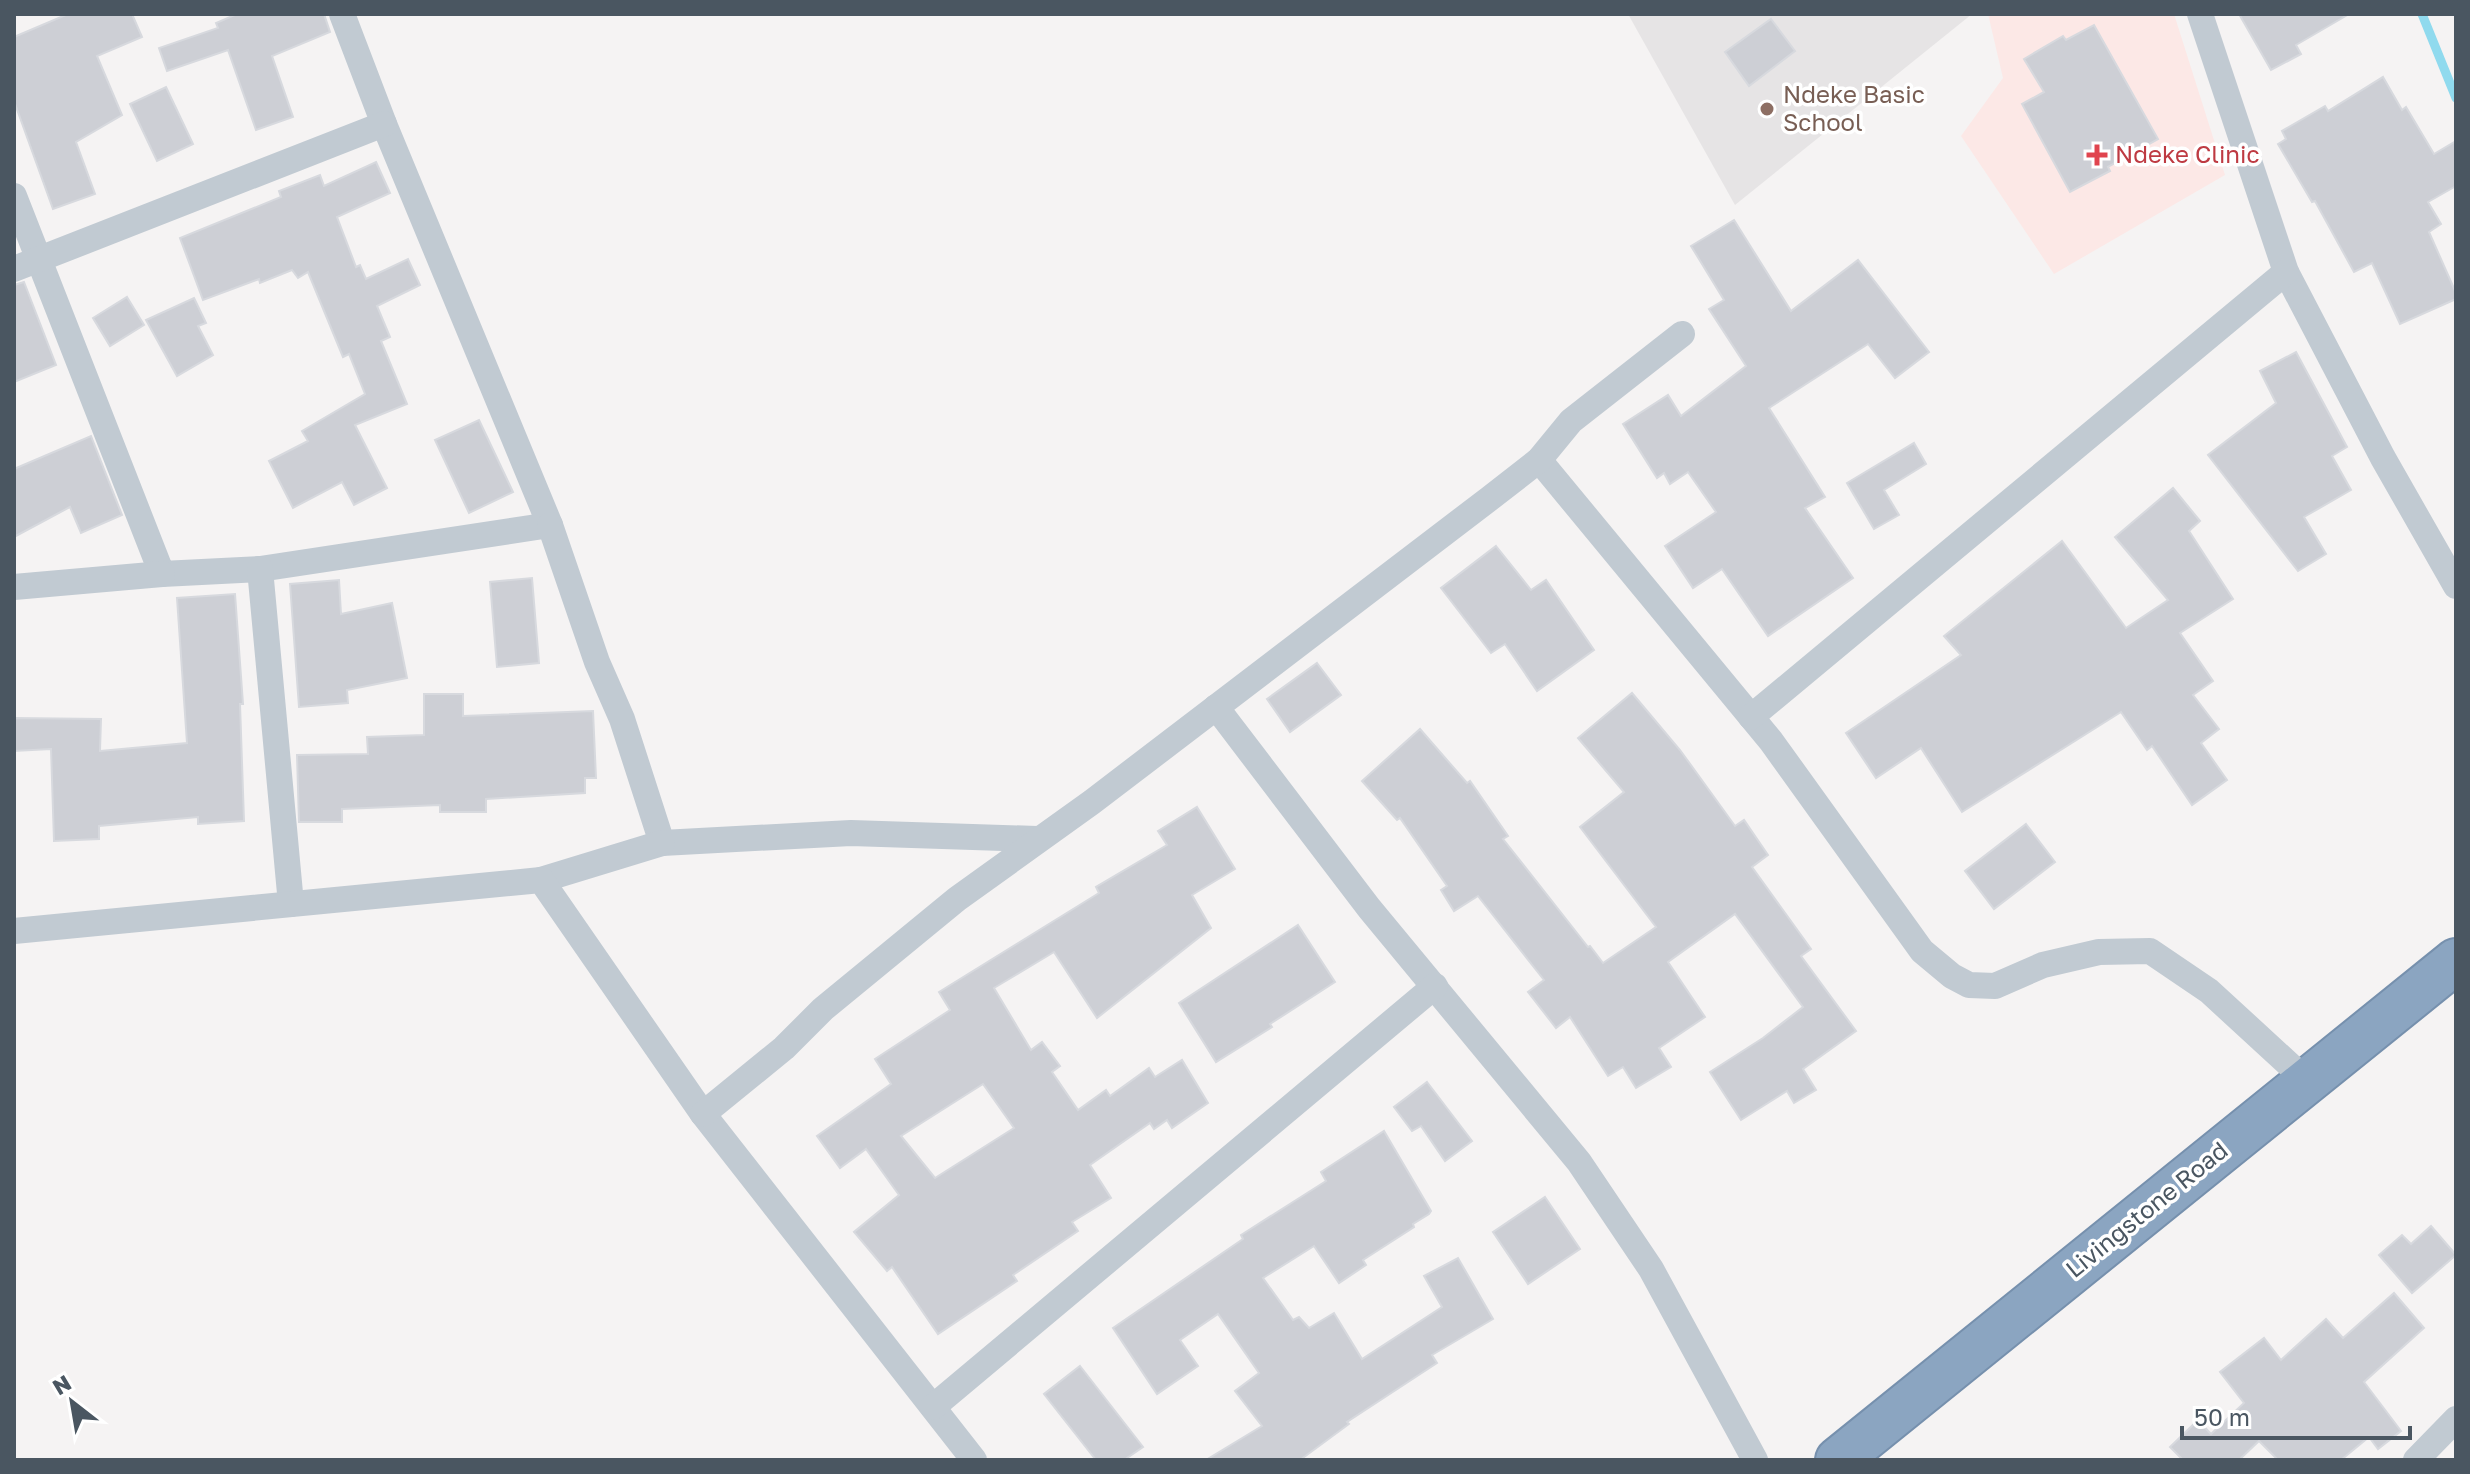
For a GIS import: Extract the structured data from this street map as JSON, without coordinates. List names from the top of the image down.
{
  "streets": {
    "highway": ["Livingstone Road"]
  },
  "places": {
    "other": ["Ndeke Basic School"],
    "health": ["Ndeke Clinic"]
  },
  "scale_bar": "50 m",
  "north": "top left"
}
